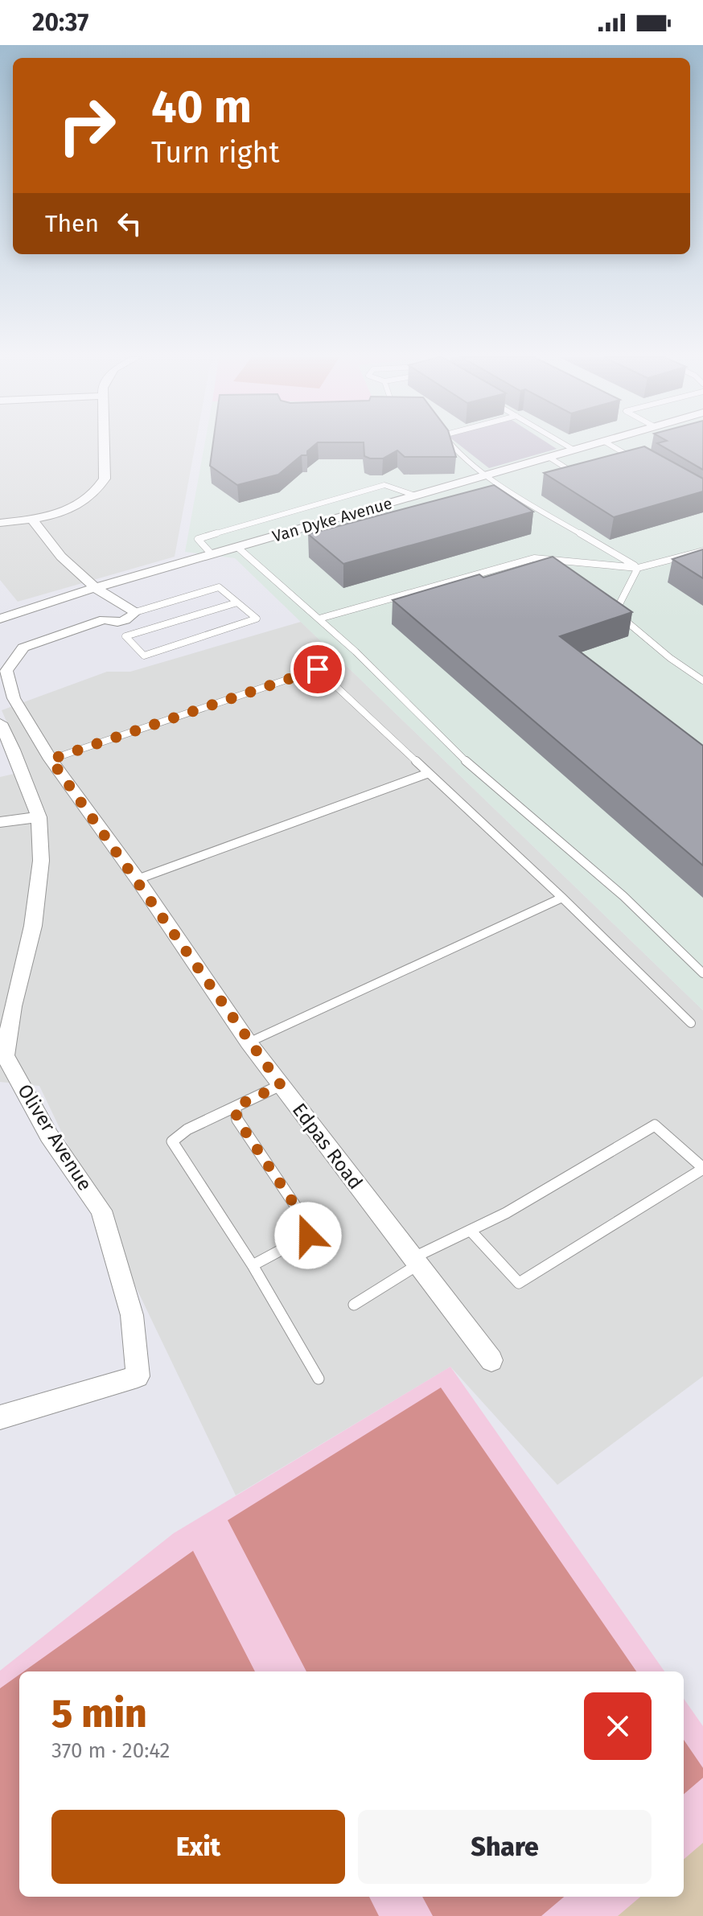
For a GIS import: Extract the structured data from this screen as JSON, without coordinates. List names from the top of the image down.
{
  "streets": {
    "street": ["Van Dyke Avenue", "Oliver Avenue", "Edpas Road"]
  },
  "page": {
    "status": "20:37",
    "turn": ["40 m", "Turn right"],
    "then": "Then",
    "heading": ["5 min", "370 m · 20:42"],
    "buttons": ["Exit", "Share"]
  }
}
